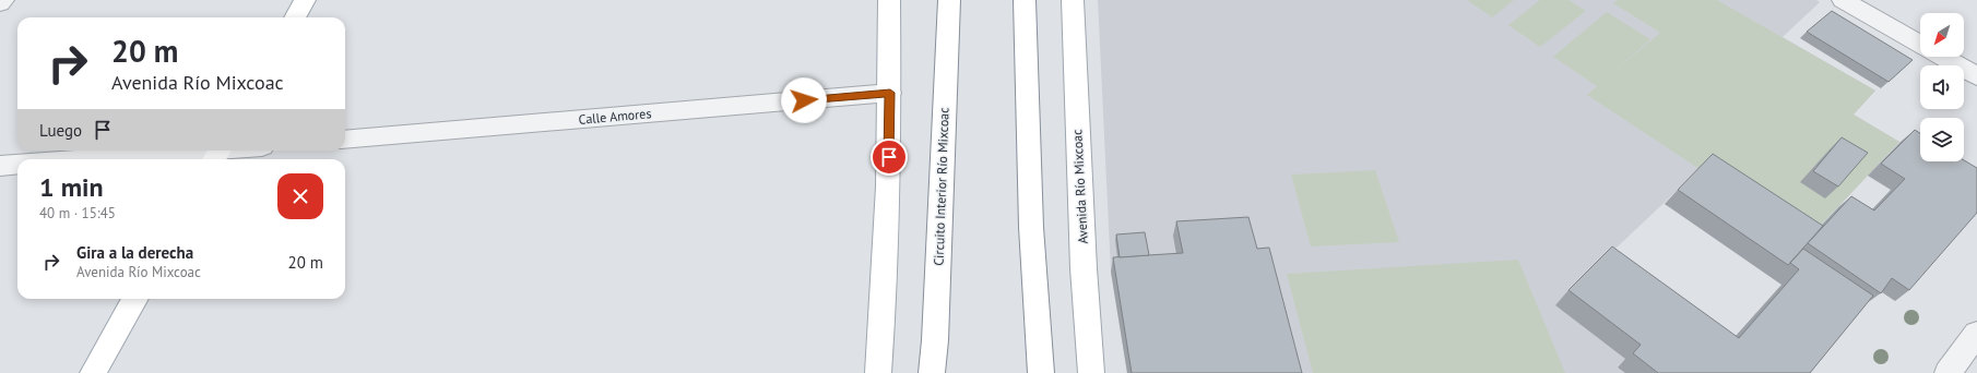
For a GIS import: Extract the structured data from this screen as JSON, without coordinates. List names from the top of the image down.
{
  "streets": {
    "main road": ["Circuito Interior Río Mixcoac", "Avenida Río Mixcoac"],
    "street": ["Calle Amores"]
  },
  "north": "bottom left",
  "page": {
    "turn": ["20 m", "Avenida Río Mixcoac"],
    "then": "Luego",
    "heading": ["1 min", "40 m · 15:45"],
    "list": [
      {
        "name": "Gira a la derecha",
        "note": "Avenida Río Mixcoac",
        "value": "20 m"
      }
    ]
  }
}
